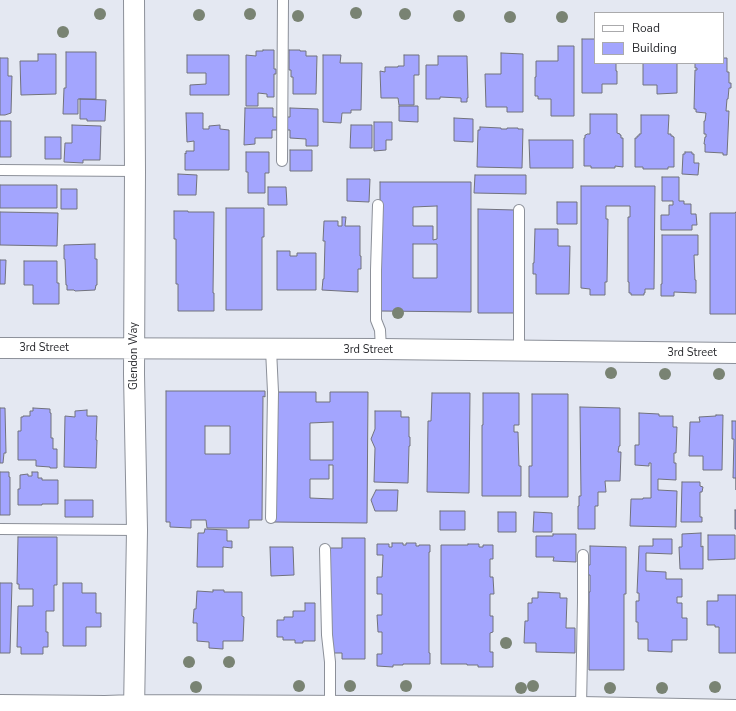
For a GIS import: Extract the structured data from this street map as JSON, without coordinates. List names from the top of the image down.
{
  "streets": {
    "street": ["3rd Street", "Glendon Way"]
  },
  "crossings": [
    ["3rd Street", "Glendon Way"]
  ],
  "legend": ["Road", "Building"]
}
